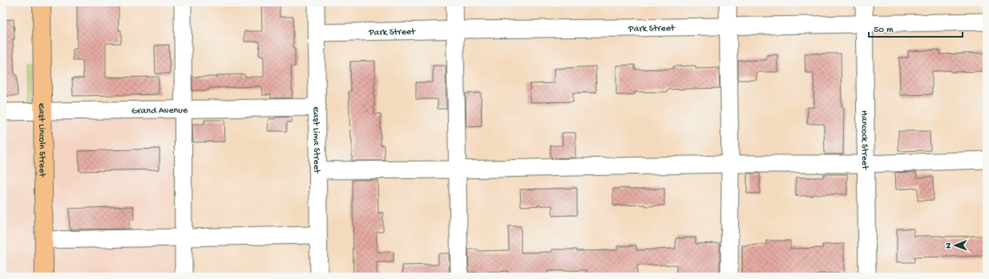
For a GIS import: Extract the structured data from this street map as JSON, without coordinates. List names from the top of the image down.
{
  "streets": {
    "main road": ["East Lincoln Street"],
    "street": [
      "Park Street",
      "Grand Avenue",
      "East Lima Street",
      "Hancock Street"
    ]
  },
  "crossings": [
    ["Park Street", "East Lima Street"],
    ["Park Street", "Hancock Street"],
    ["Grand Avenue", "East Lima Street"],
    ["Grand Avenue", "East Lincoln Street"]
  ],
  "scale_bar": "50 m",
  "north": "left"
}
